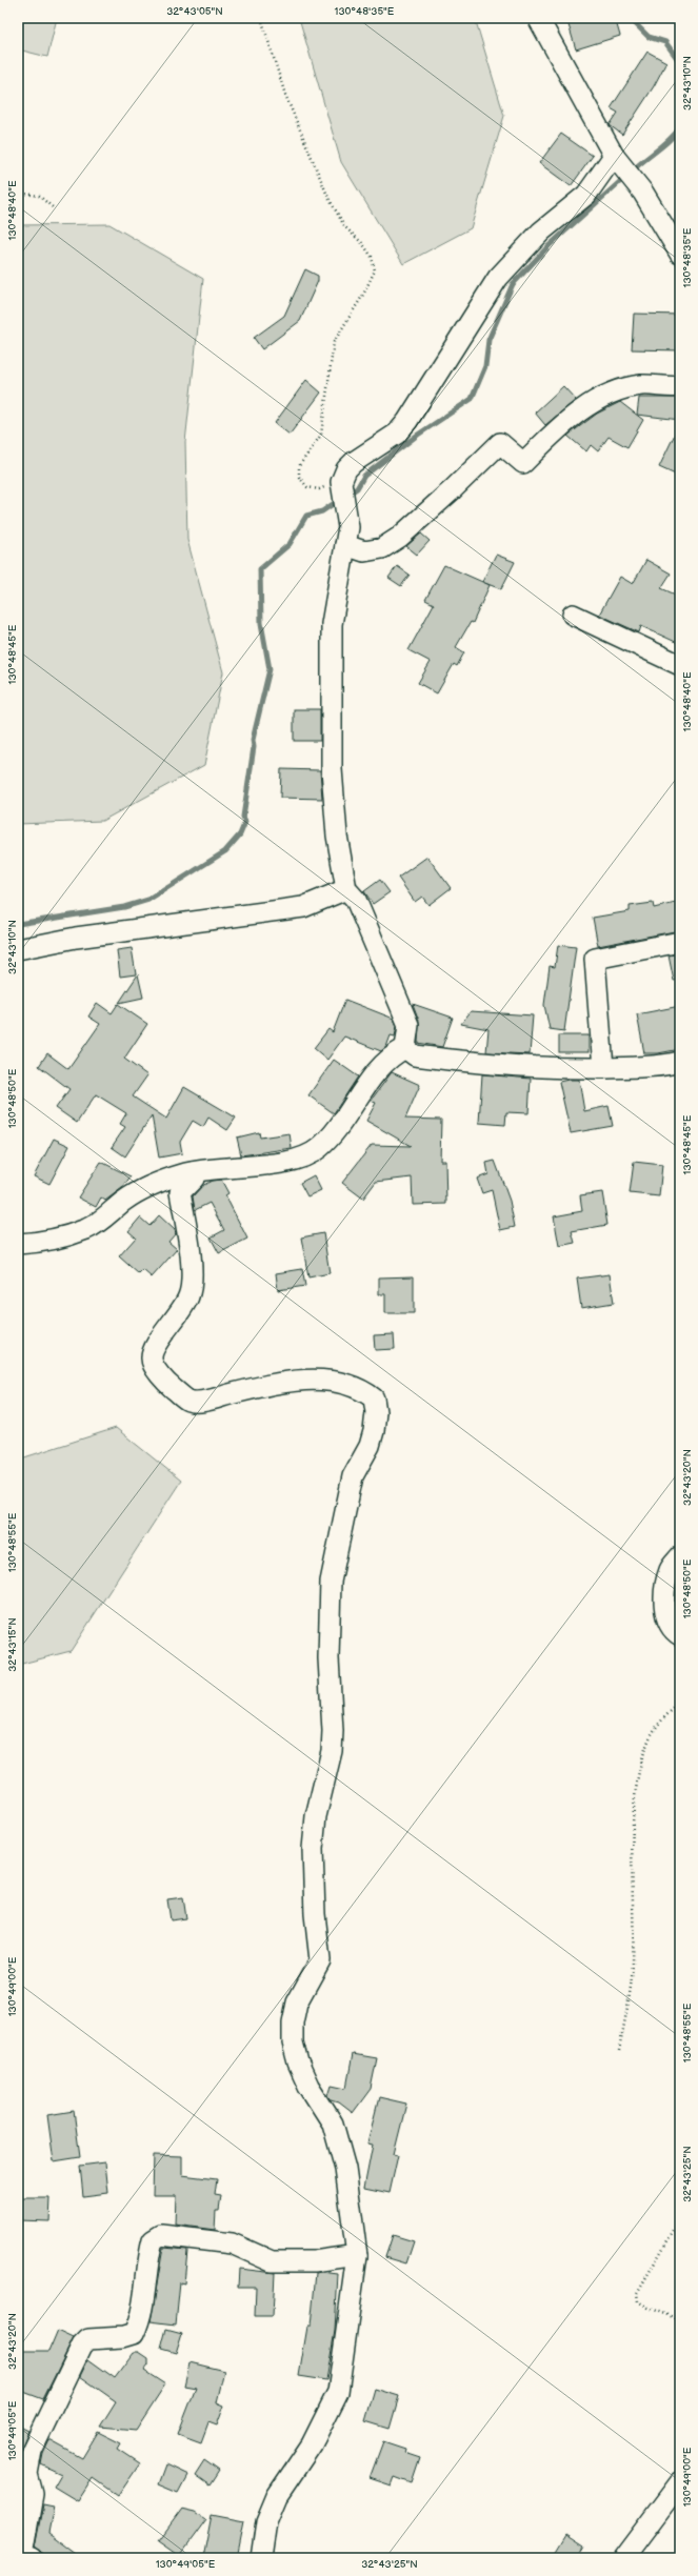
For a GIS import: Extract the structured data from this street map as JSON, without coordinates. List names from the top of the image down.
{
  "coordinates": [
    "32°43'05\"N",
    "130°48'35\"E",
    "32°43'10\"N",
    "130°48'40\"E",
    "130°48'45\"E",
    "130°48'50\"E",
    "32°43'20\"N",
    "130°48'55\"E",
    "32°43'15\"N",
    "130°49'00\"E",
    "32°43'25\"N",
    "130°49'05\"E"
  ]
}
